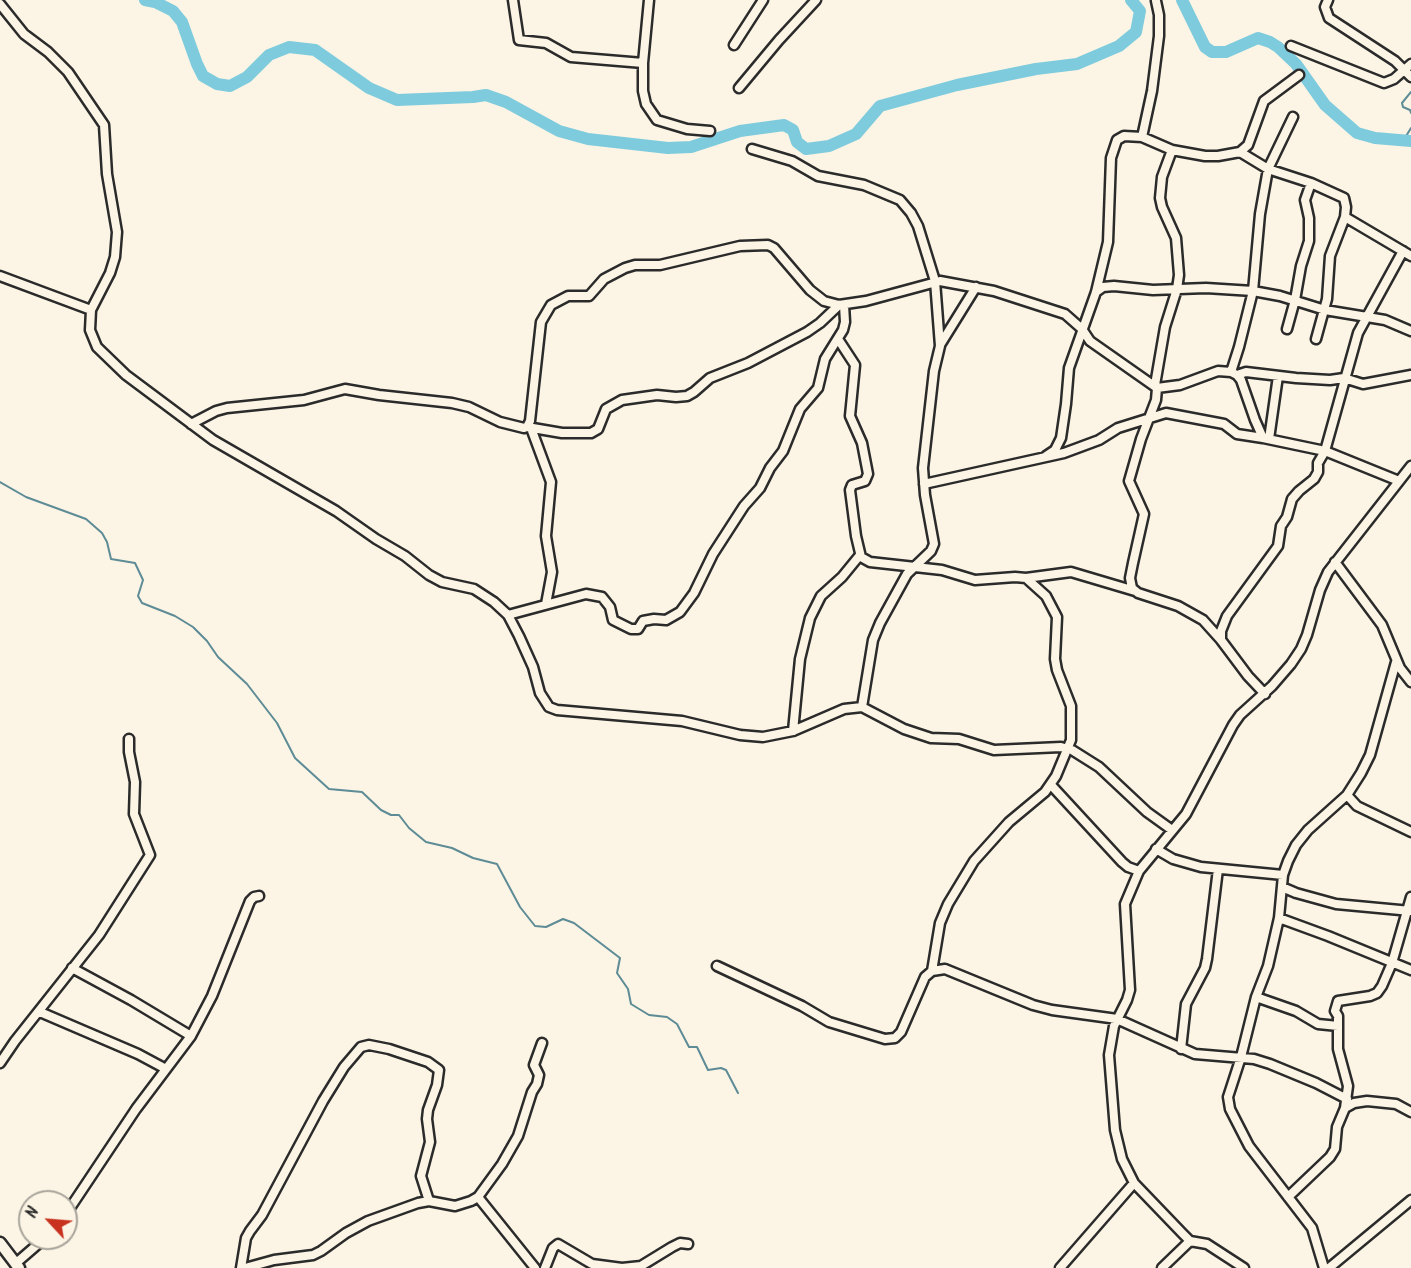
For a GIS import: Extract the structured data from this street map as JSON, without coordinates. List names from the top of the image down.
{
  "north": "top left"
}
